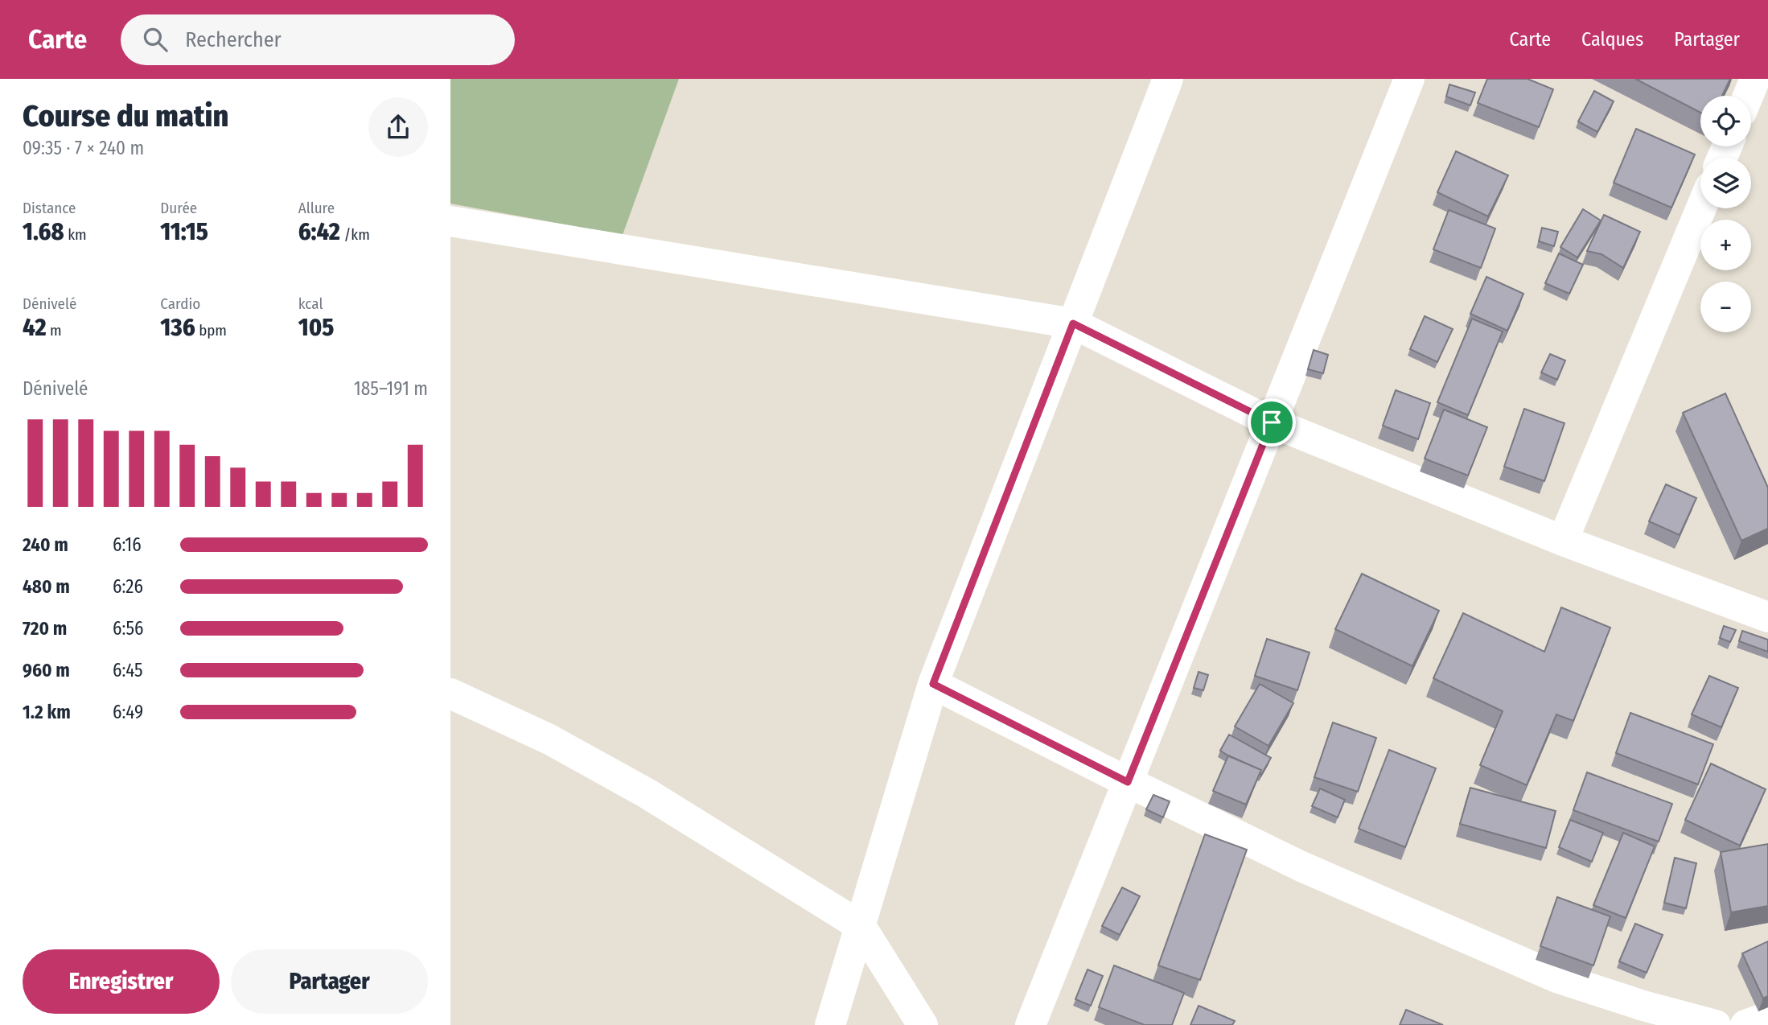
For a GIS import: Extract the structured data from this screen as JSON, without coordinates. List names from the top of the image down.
{
  "page": {
    "header": "Carte",
    "search": "Rechercher",
    "nav": ["Carte", "Calques", "Partager"],
    "heading": ["Course du matin", "09:35 · 7 × 240 m"],
    "map_buttons": ["+", "−"],
    "stats": [
      ["Distance", "1.68 km"],
      ["Durée", "11:15"],
      ["Allure", "6:42 /km"],
      ["Dénivelé", "42 m"],
      ["Cardio", "136 bpm"],
      ["kcal", "105"]
    ],
    "chart": ["Dénivelé", "185–191 m"],
    "list": [
      {
        "name": "240 m",
        "note": "6:16"
      },
      {
        "name": "480 m",
        "note": "6:26"
      },
      {
        "name": "720 m",
        "note": "6:56"
      },
      {
        "name": "960 m",
        "note": "6:45"
      },
      {
        "name": "1.2 km",
        "note": "6:49"
      }
    ],
    "buttons": ["Enregistrer", "Partager"]
  }
}
